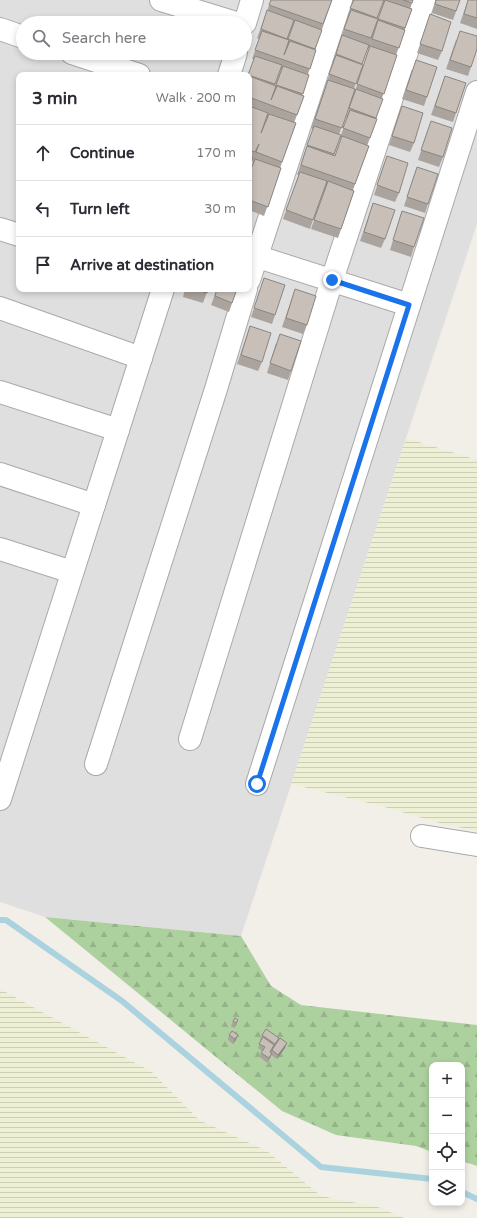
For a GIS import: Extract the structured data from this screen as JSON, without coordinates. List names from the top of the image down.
{
  "page": {
    "search": "Search here",
    "heading": ["3 min", "Walk · 200 m"],
    "list": [
      ["Continue", "170 m"],
      ["Turn left", "30 m"],
      "Arrive at destination"
    ],
    "map_buttons": ["+", "−"]
  }
}
